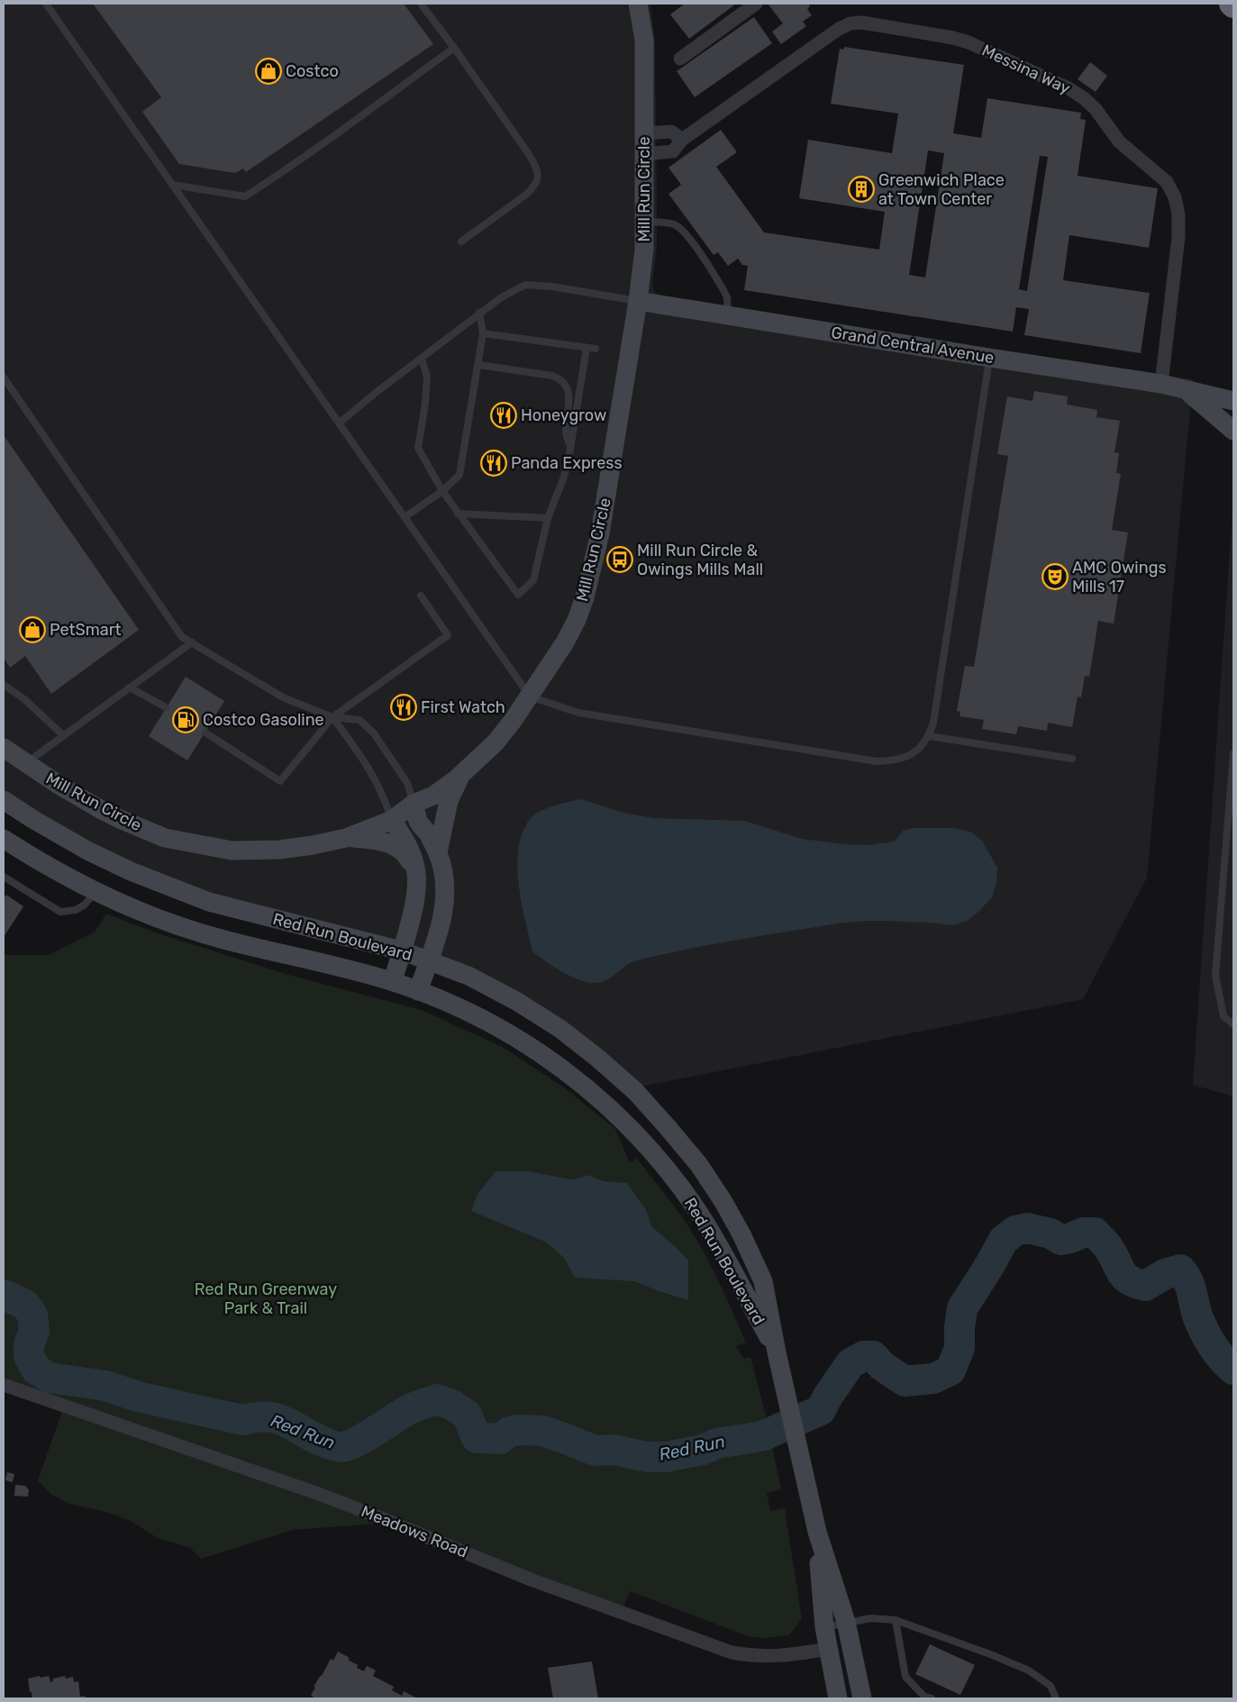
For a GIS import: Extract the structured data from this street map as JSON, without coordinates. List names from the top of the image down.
{
  "streets": {
    "street": [
      "Messina Way",
      "Mill Run Circle",
      "Grand Central Avenue",
      "Red Run Boulevard",
      "Meadows Road"
    ]
  },
  "crossings": [
    ["Messina Way", "Mill Run Circle"],
    ["Messina Way", "Grand Central Avenue"],
    ["Mill Run Circle", "Grand Central Avenue"],
    ["Red Run Boulevard", "Meadows Road"]
  ],
  "water": ["Red Run"],
  "parks": ["Red Run Greenway Park & Trail"],
  "places": {
    "shop": ["Costco", "PetSmart"],
    "building": ["Greenwich Place at Town Center"],
    "restaurant": ["Honeygrow", "Panda Express", "First Watch"],
    "bus stop": ["Mill Run Circle & Owings Mills Mall"],
    "theatre": ["AMC Owings Mills 17"],
    "fuel station": ["Costco Gasoline"]
  }
}
